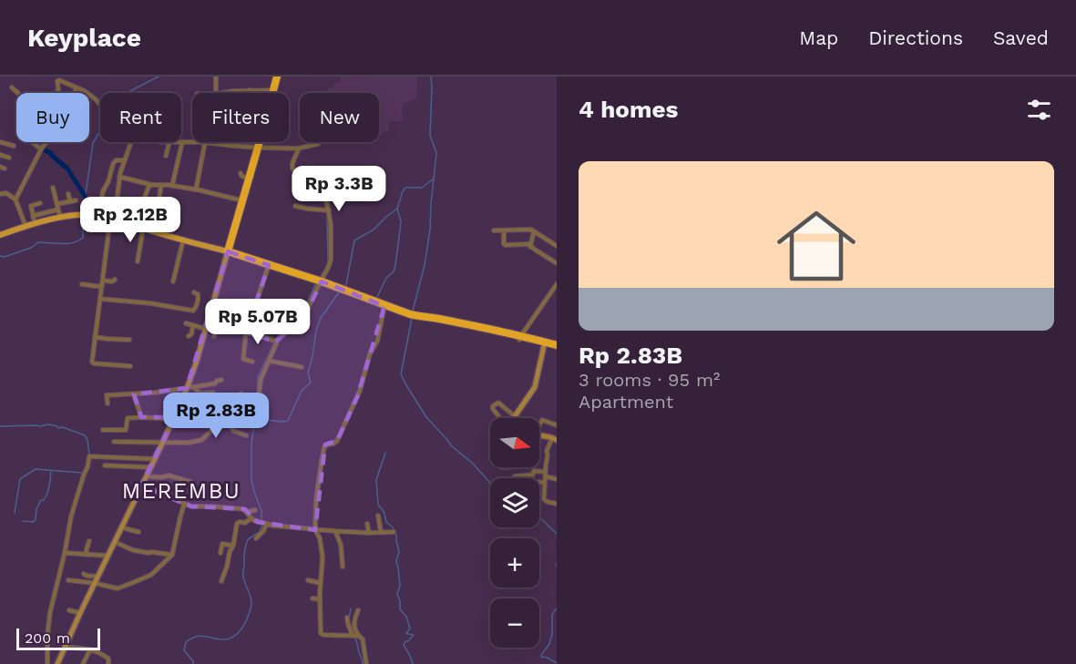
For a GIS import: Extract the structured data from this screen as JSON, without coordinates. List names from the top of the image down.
{
  "districts": ["MEREMBU"],
  "scale_bar": "200 m",
  "north": "right",
  "page": {
    "header": "Keyplace",
    "nav": ["Map", "Directions", "Saved"],
    "heading": "4 homes",
    "chip": [
      "Buy",
      "Rent",
      "Filters",
      "New"
    ],
    "list": [
      {
        "name": "Rp 2.83B",
        "note": "3 rooms · 95 m² · Apartment"
      }
    ],
    "price": [
      "Rp 3.3B",
      "Rp 2.12B",
      "Rp 5.07B",
      "Rp 2.83B"
    ],
    "map_buttons": ["+", "−"],
    "scale": "200 m"
  }
}
